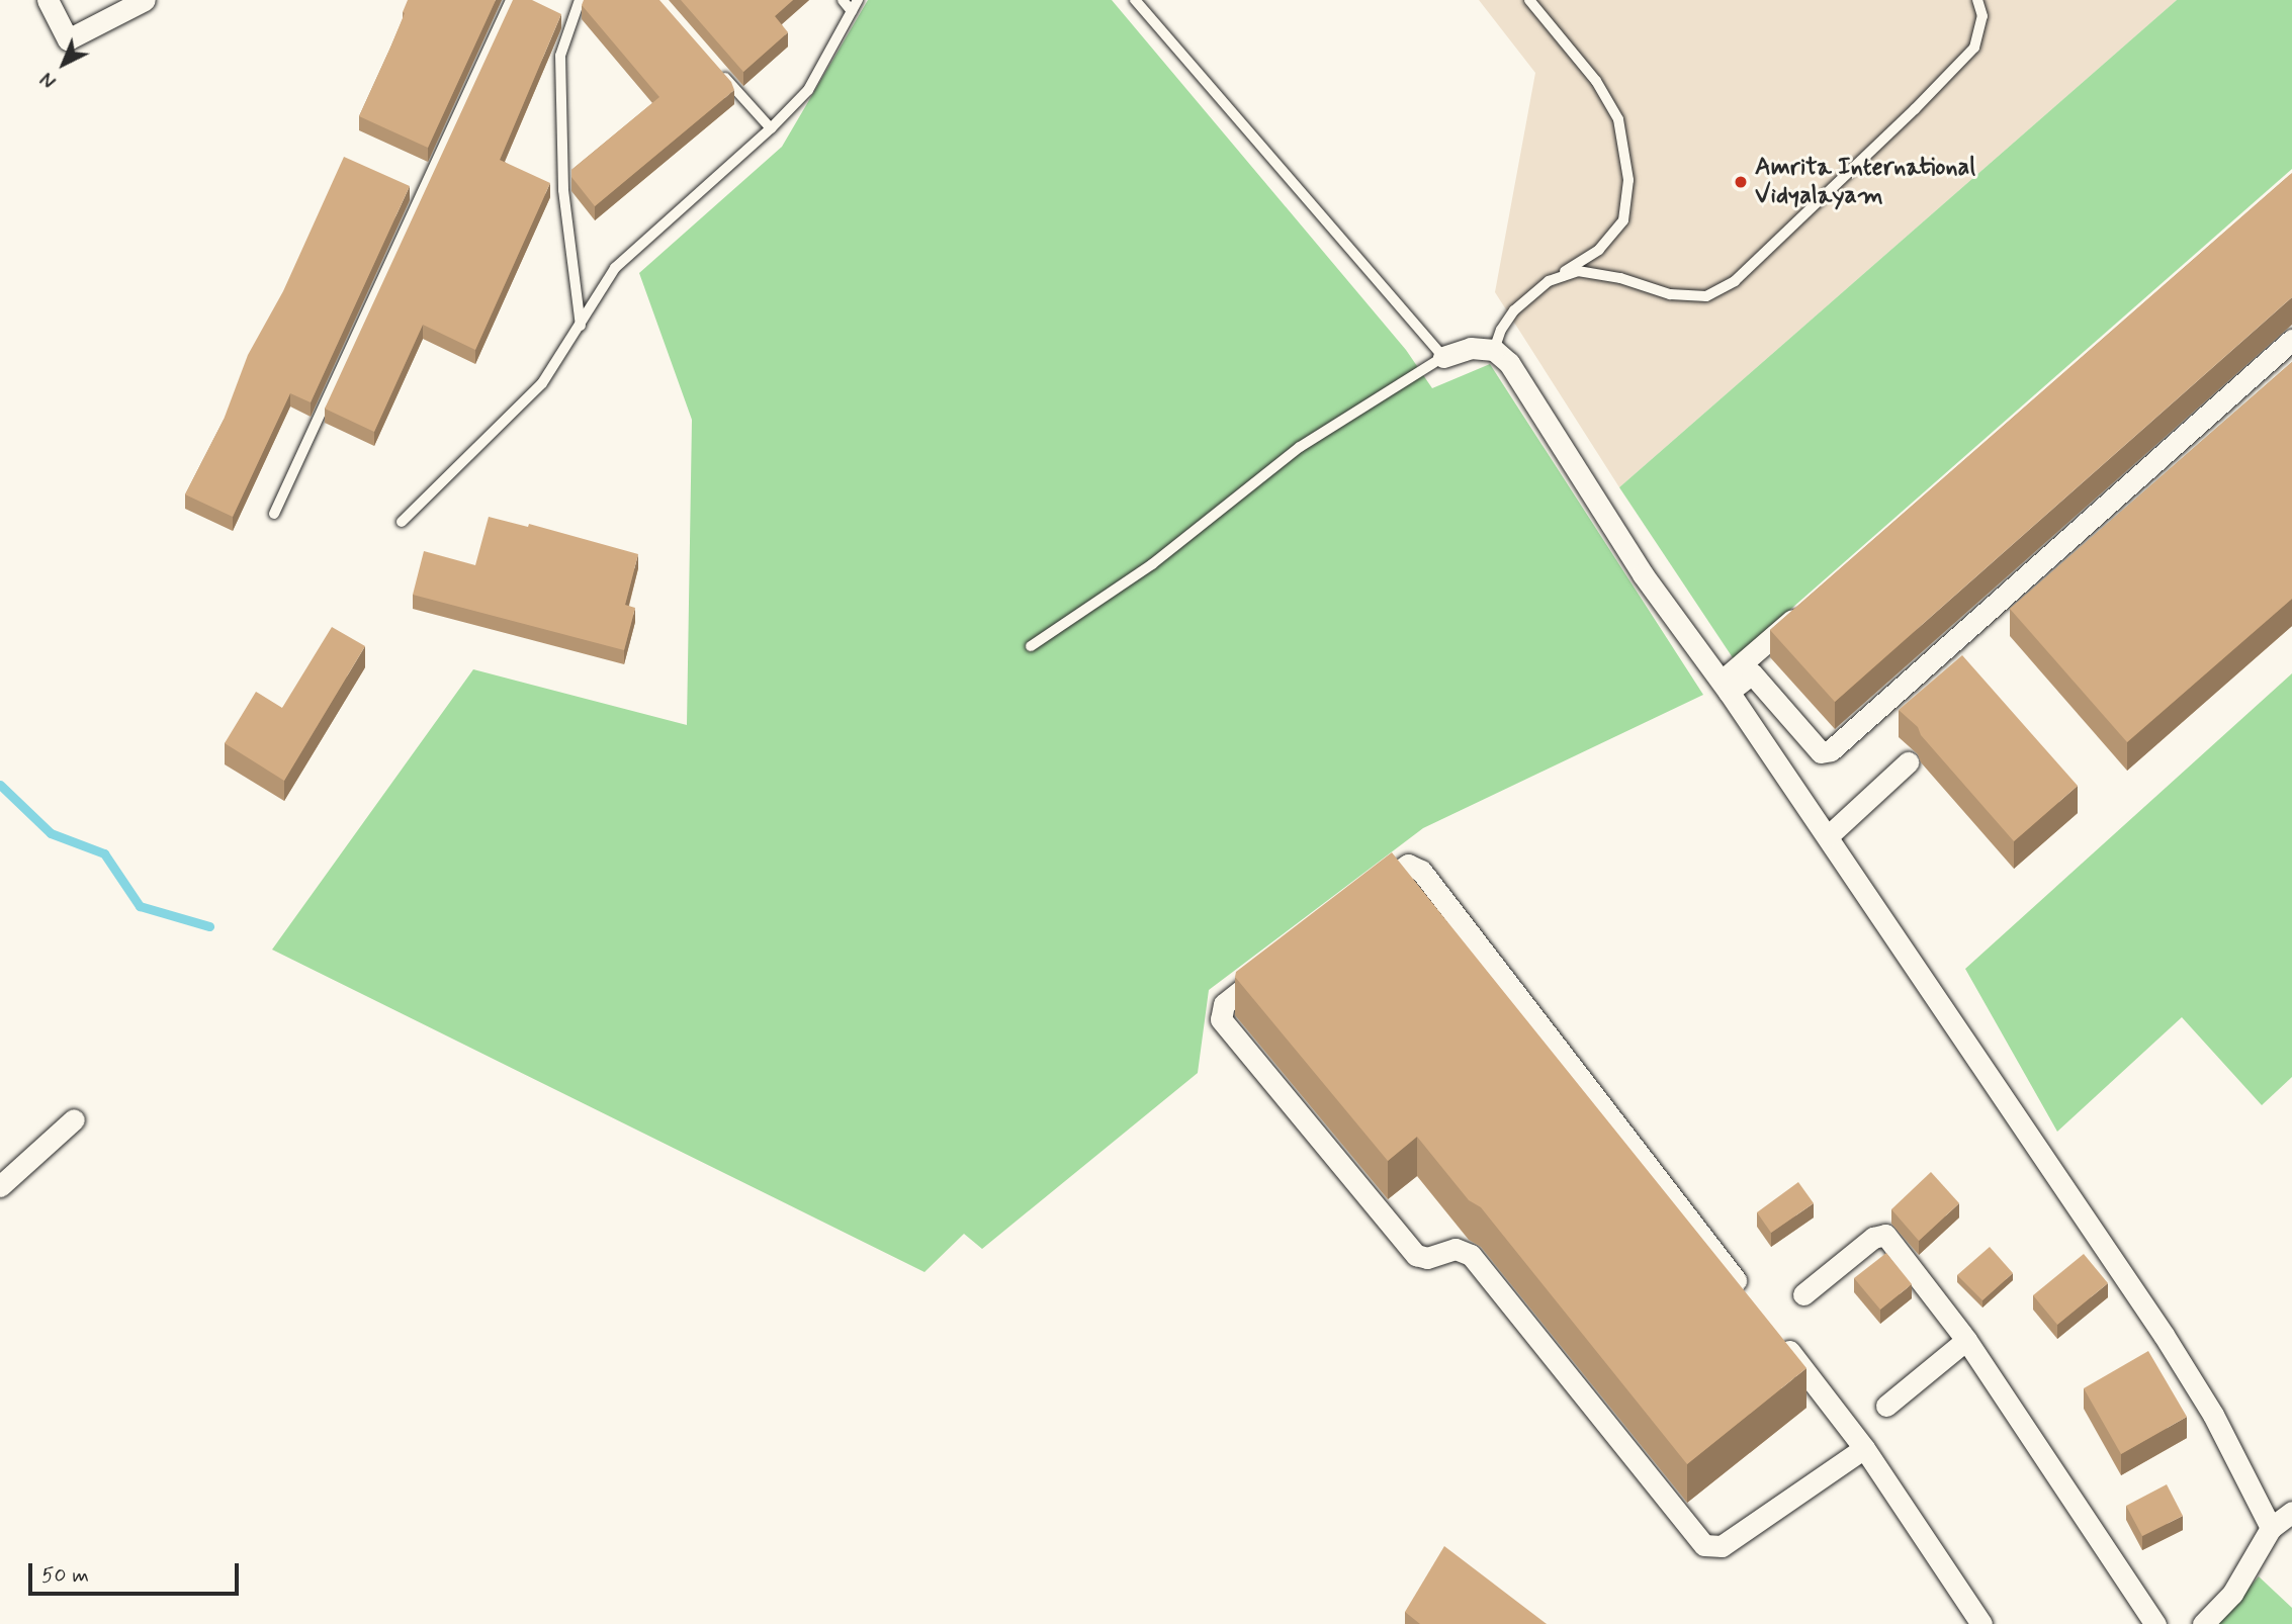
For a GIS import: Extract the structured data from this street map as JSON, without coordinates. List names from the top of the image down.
{
  "places": ["Amrita International Vidyalayam"],
  "scale_bar": "50 m",
  "north": "bottom left"
}
